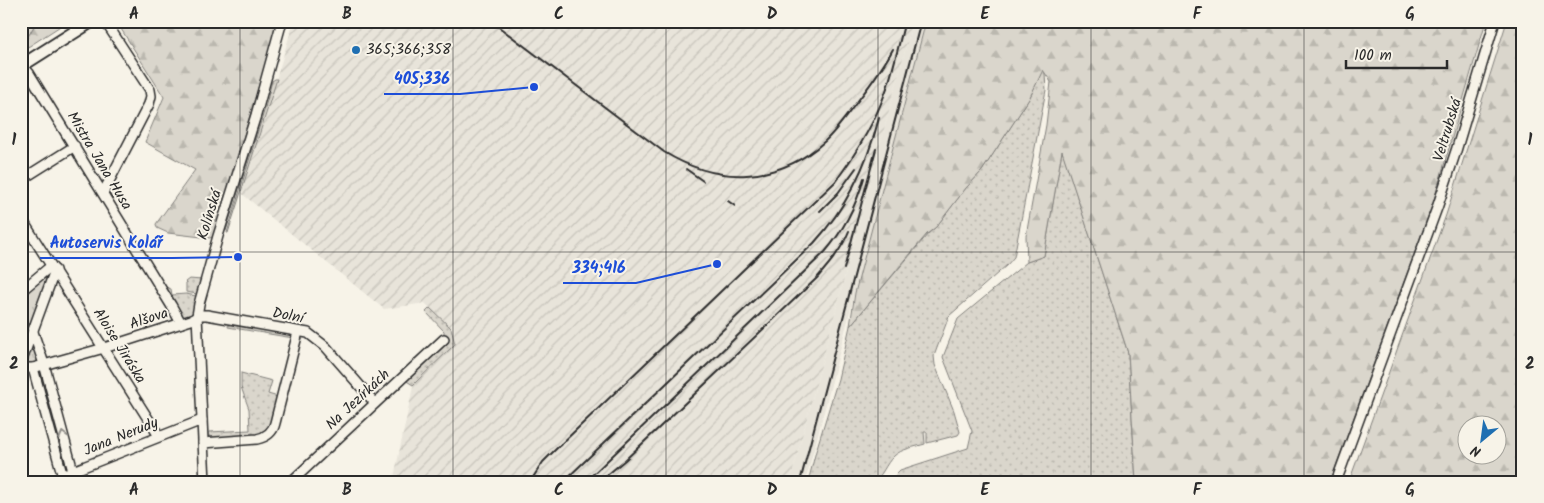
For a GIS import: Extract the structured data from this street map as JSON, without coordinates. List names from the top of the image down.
{
  "streets": {
    "street": [
      "Veltrubská",
      "Mistra Jana Husa",
      "Kolínská",
      "Dolní",
      "Alšova",
      "Aloise Jiráska",
      "Na Jezírkách",
      "Jana Nerudy"
    ]
  },
  "crossings": [
    ["Mistra Jana Husa", "Alšova"],
    ["Kolínská", "Dolní"],
    ["Kolínská", "Alšova"],
    ["Kolínská", "Jana Nerudy"],
    ["Dolní", "Alšova"],
    ["Dolní", "Na Jezírkách"],
    ["Alšova", "Aloise Jiráska"],
    ["Aloise Jiráska", "Jana Nerudy"]
  ],
  "places": [
    "365;366;358",
    "405;336",
    "Autoservis Kolář",
    "334;416"
  ],
  "scale_bar": "100 m",
  "north": "bottom left",
  "grid": {
    "columns": [
      "A",
      "B",
      "C",
      "D",
      "E",
      "F",
      "G"
    ],
    "rows": ["1", "2"]
  }
}
